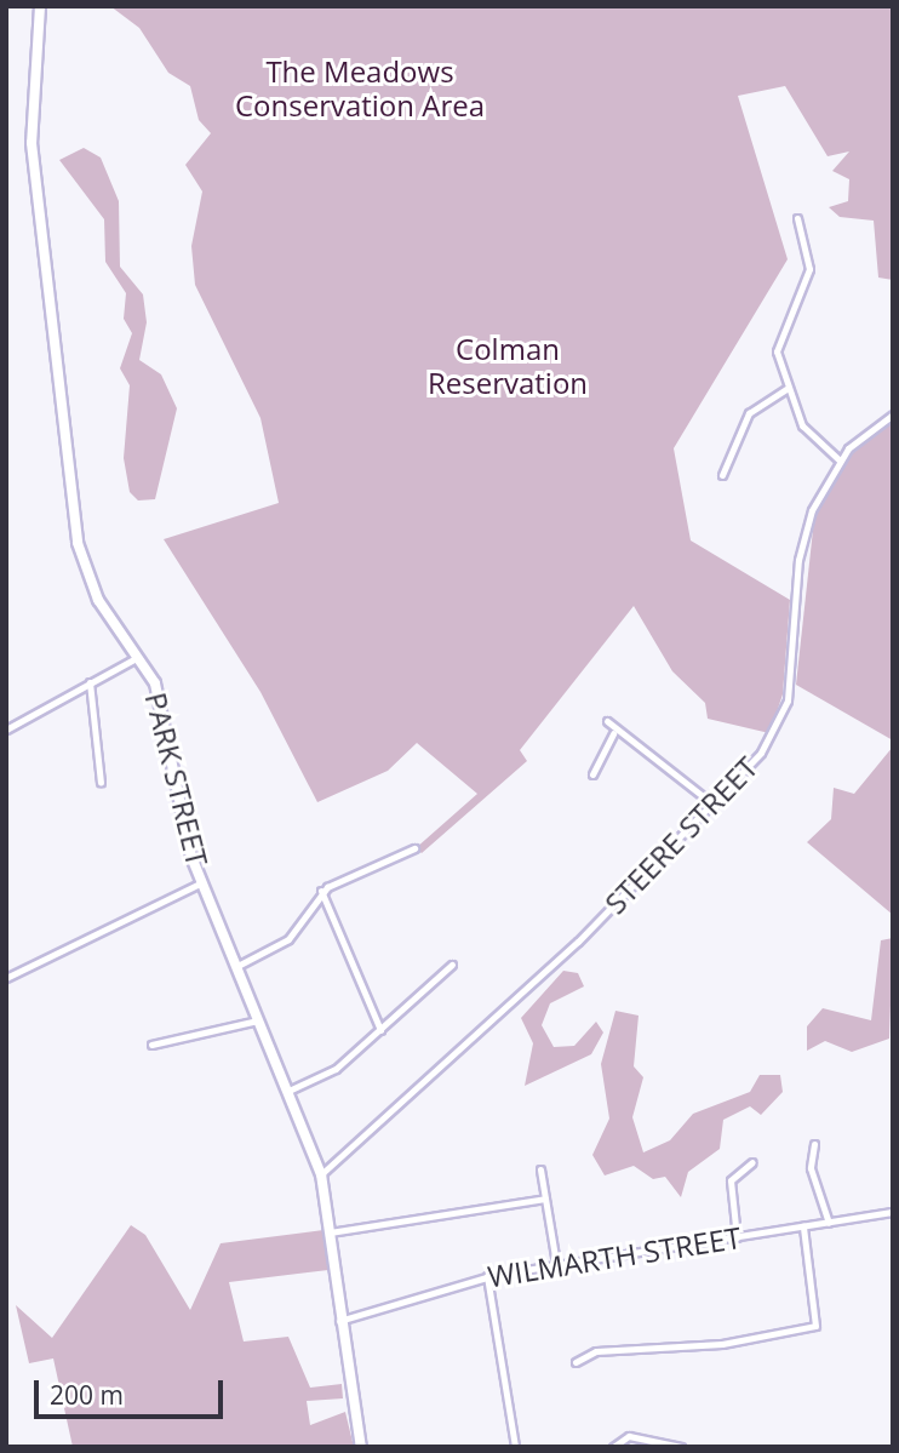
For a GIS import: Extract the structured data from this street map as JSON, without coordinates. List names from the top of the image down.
{
  "streets": {
    "main road": ["PARK STREET"],
    "street": ["STEERE STREET", "WILMARTH STREET"]
  },
  "crossings": [
    ["PARK STREET", "STEERE STREET"],
    ["PARK STREET", "WILMARTH STREET"]
  ],
  "parks": ["The Meadows Conservation Area", "Colman Reservation"],
  "scale_bar": "200 m"
}
